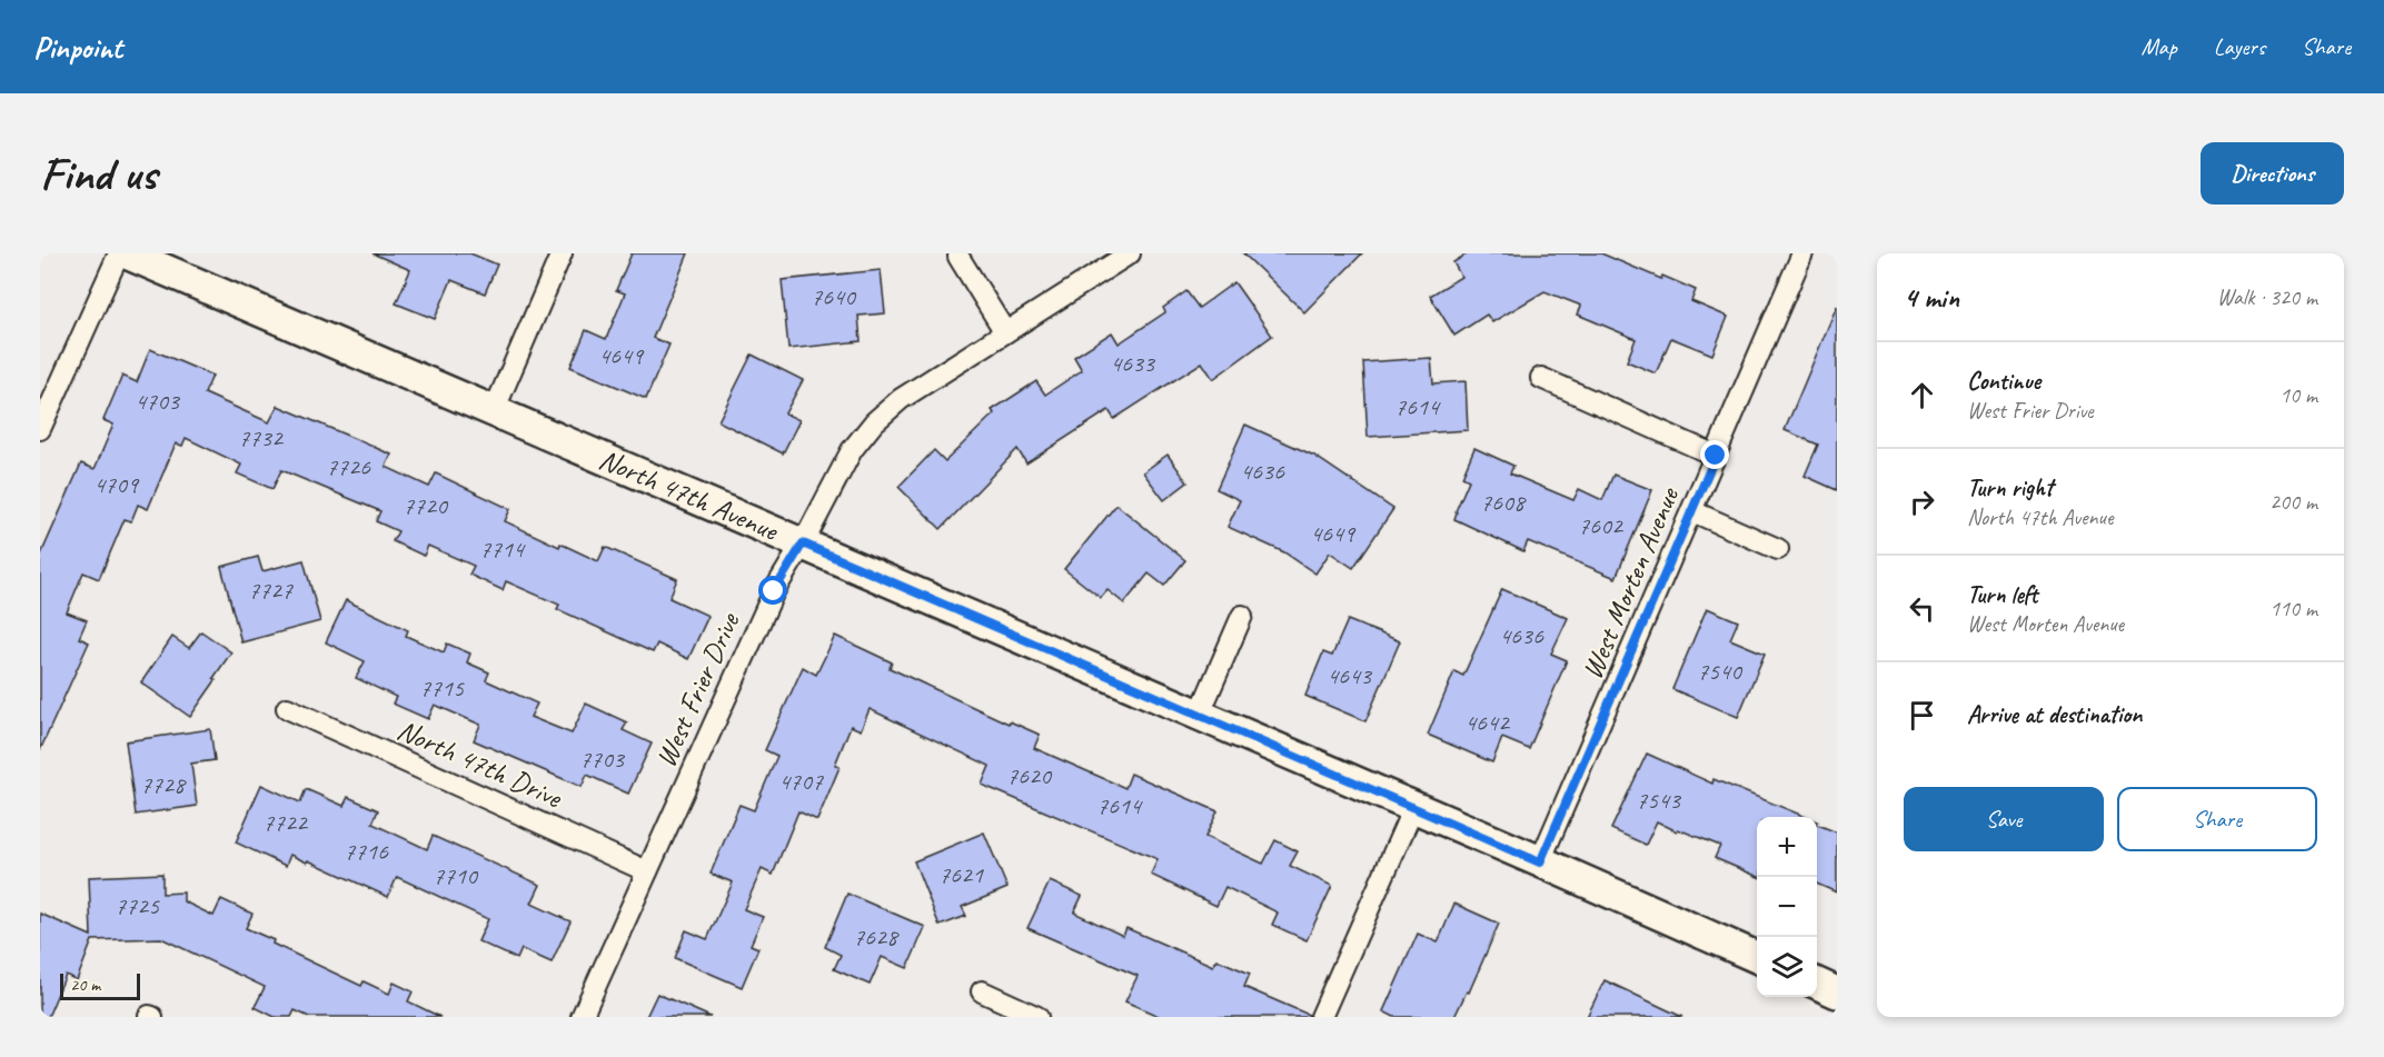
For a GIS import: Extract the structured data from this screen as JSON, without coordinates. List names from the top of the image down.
{
  "streets": {
    "street": [
      "North 47th Avenue",
      "West Morten Avenue",
      "West Frier Drive",
      "North 47th Drive"
    ]
  },
  "crossings": [
    ["North 47th Avenue", "West Morten Avenue"],
    ["North 47th Avenue", "West Frier Drive"],
    ["West Frier Drive", "North 47th Drive"]
  ],
  "house_numbers": [
    "7640",
    "4649",
    "4633",
    "4703",
    "7614",
    "7732",
    "7726",
    "4636",
    "4709",
    "7608",
    "7720",
    "7602",
    "4649",
    "7714",
    "7727",
    "4636",
    "7540",
    "4643",
    "7715",
    "4642",
    "7703",
    "7620",
    "4707",
    "7728",
    "7543",
    "7614",
    "7722",
    "7716",
    "7621",
    "7710",
    "7725",
    "7628"
  ],
  "scale_bar": "20 m",
  "page": {
    "header": "Pinpoint",
    "nav": ["Map", "Layers", "Share"],
    "buttons": [
      "Directions",
      ["Save", "Share"]
    ],
    "title": "Find us",
    "heading": ["4 min", "Walk · 320 m"],
    "list": [
      ["Continue", "West Frier Drive", "10 m"],
      ["Turn right", "North 47th Avenue", "200 m"],
      ["Turn left", "West Morten Avenue", "110 m"],
      "Arrive at destination"
    ],
    "map_buttons": ["+", "−"],
    "scale": "20 m"
  }
}
